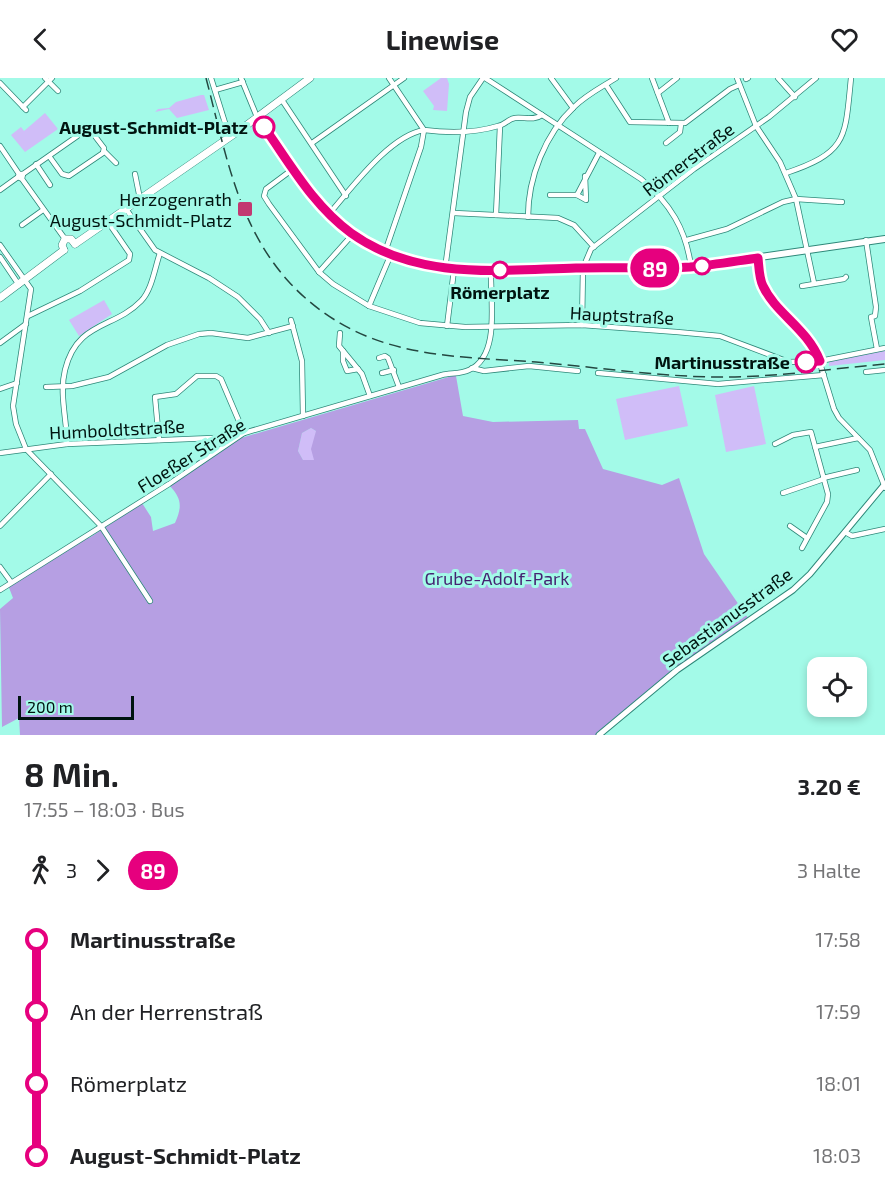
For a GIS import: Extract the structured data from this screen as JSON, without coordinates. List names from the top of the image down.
{
  "streets": {
    "street": [
      "Römerstraße",
      "Hauptstraße",
      "Humboldtstraße",
      "Floeßer Straße",
      "Sebastianusstraße"
    ]
  },
  "crossings": [
    ["Humboldtstraße", "Floeßer Straße"]
  ],
  "parks": ["Grube-Adolf-Park"],
  "places": {
    "other": ["August-Schmidt-Platz", "Römerplatz", "Martinusstraße"],
    "transit": ["Herzogenrath August-Schmidt-Platz"]
  },
  "lines": ["bus line 89"],
  "scale_bar": "200 m",
  "page": {
    "header": "Linewise",
    "on_map": "89",
    "scale": "200 m",
    "heading": ["8 Min.", "17:55 – 18:03 · Bus", "3.20 €"],
    "legs": ["3", "89", "3 Halte"],
    "list": [
      {
        "name": "Martinusstraße",
        "value": "17:58"
      },
      {
        "name": "An der Herrenstraß",
        "value": "17:59"
      },
      {
        "name": "Römerplatz",
        "value": "18:01"
      },
      {
        "name": "August-Schmidt-Platz",
        "value": "18:03"
      }
    ]
  }
}
